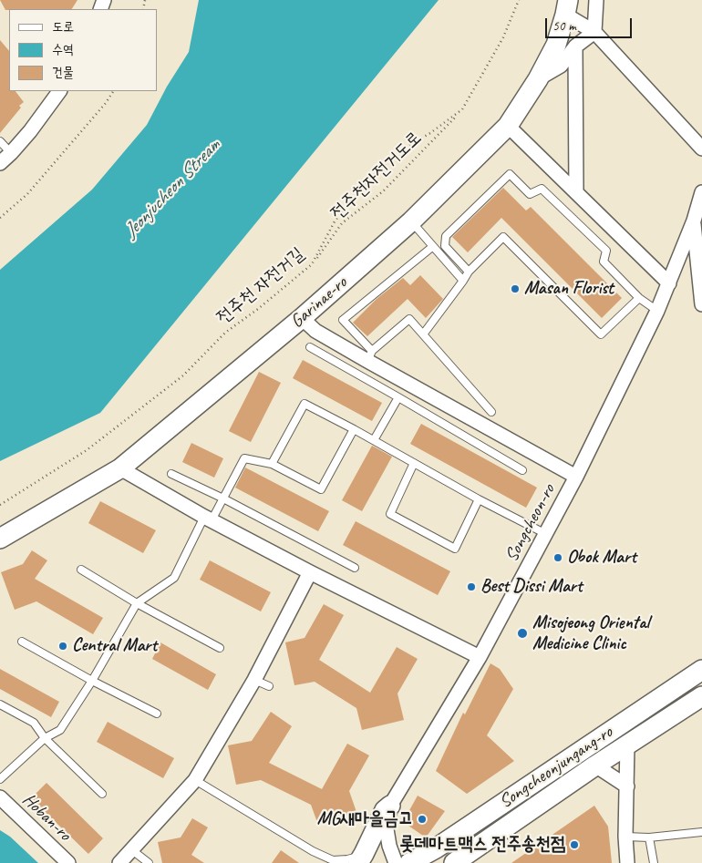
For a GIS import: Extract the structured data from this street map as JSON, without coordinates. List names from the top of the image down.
{
  "streets": {
    "street": [
      "Garinae-ro",
      "Songcheon-ro",
      "Songcheonjungang-ro",
      "Hoban-ro"
    ],
    "path": ["전주천자전거도로", "전주천 자전거길"]
  },
  "crossings": [
    ["전주천자전거도로", "전주천 자전거길"]
  ],
  "water": ["Jeonjucheon Stream"],
  "places": [
    "Masan Florist",
    "Obok Mart",
    "Best Dissi Mart",
    "Misojeong Oriental Medicine Clinic",
    "Central Mart",
    "MG새마을금고",
    "롯데마트맥스 전주송천점"
  ],
  "legend": ["도로", "수역", "건물"],
  "scale_bar": "50 m"
}
